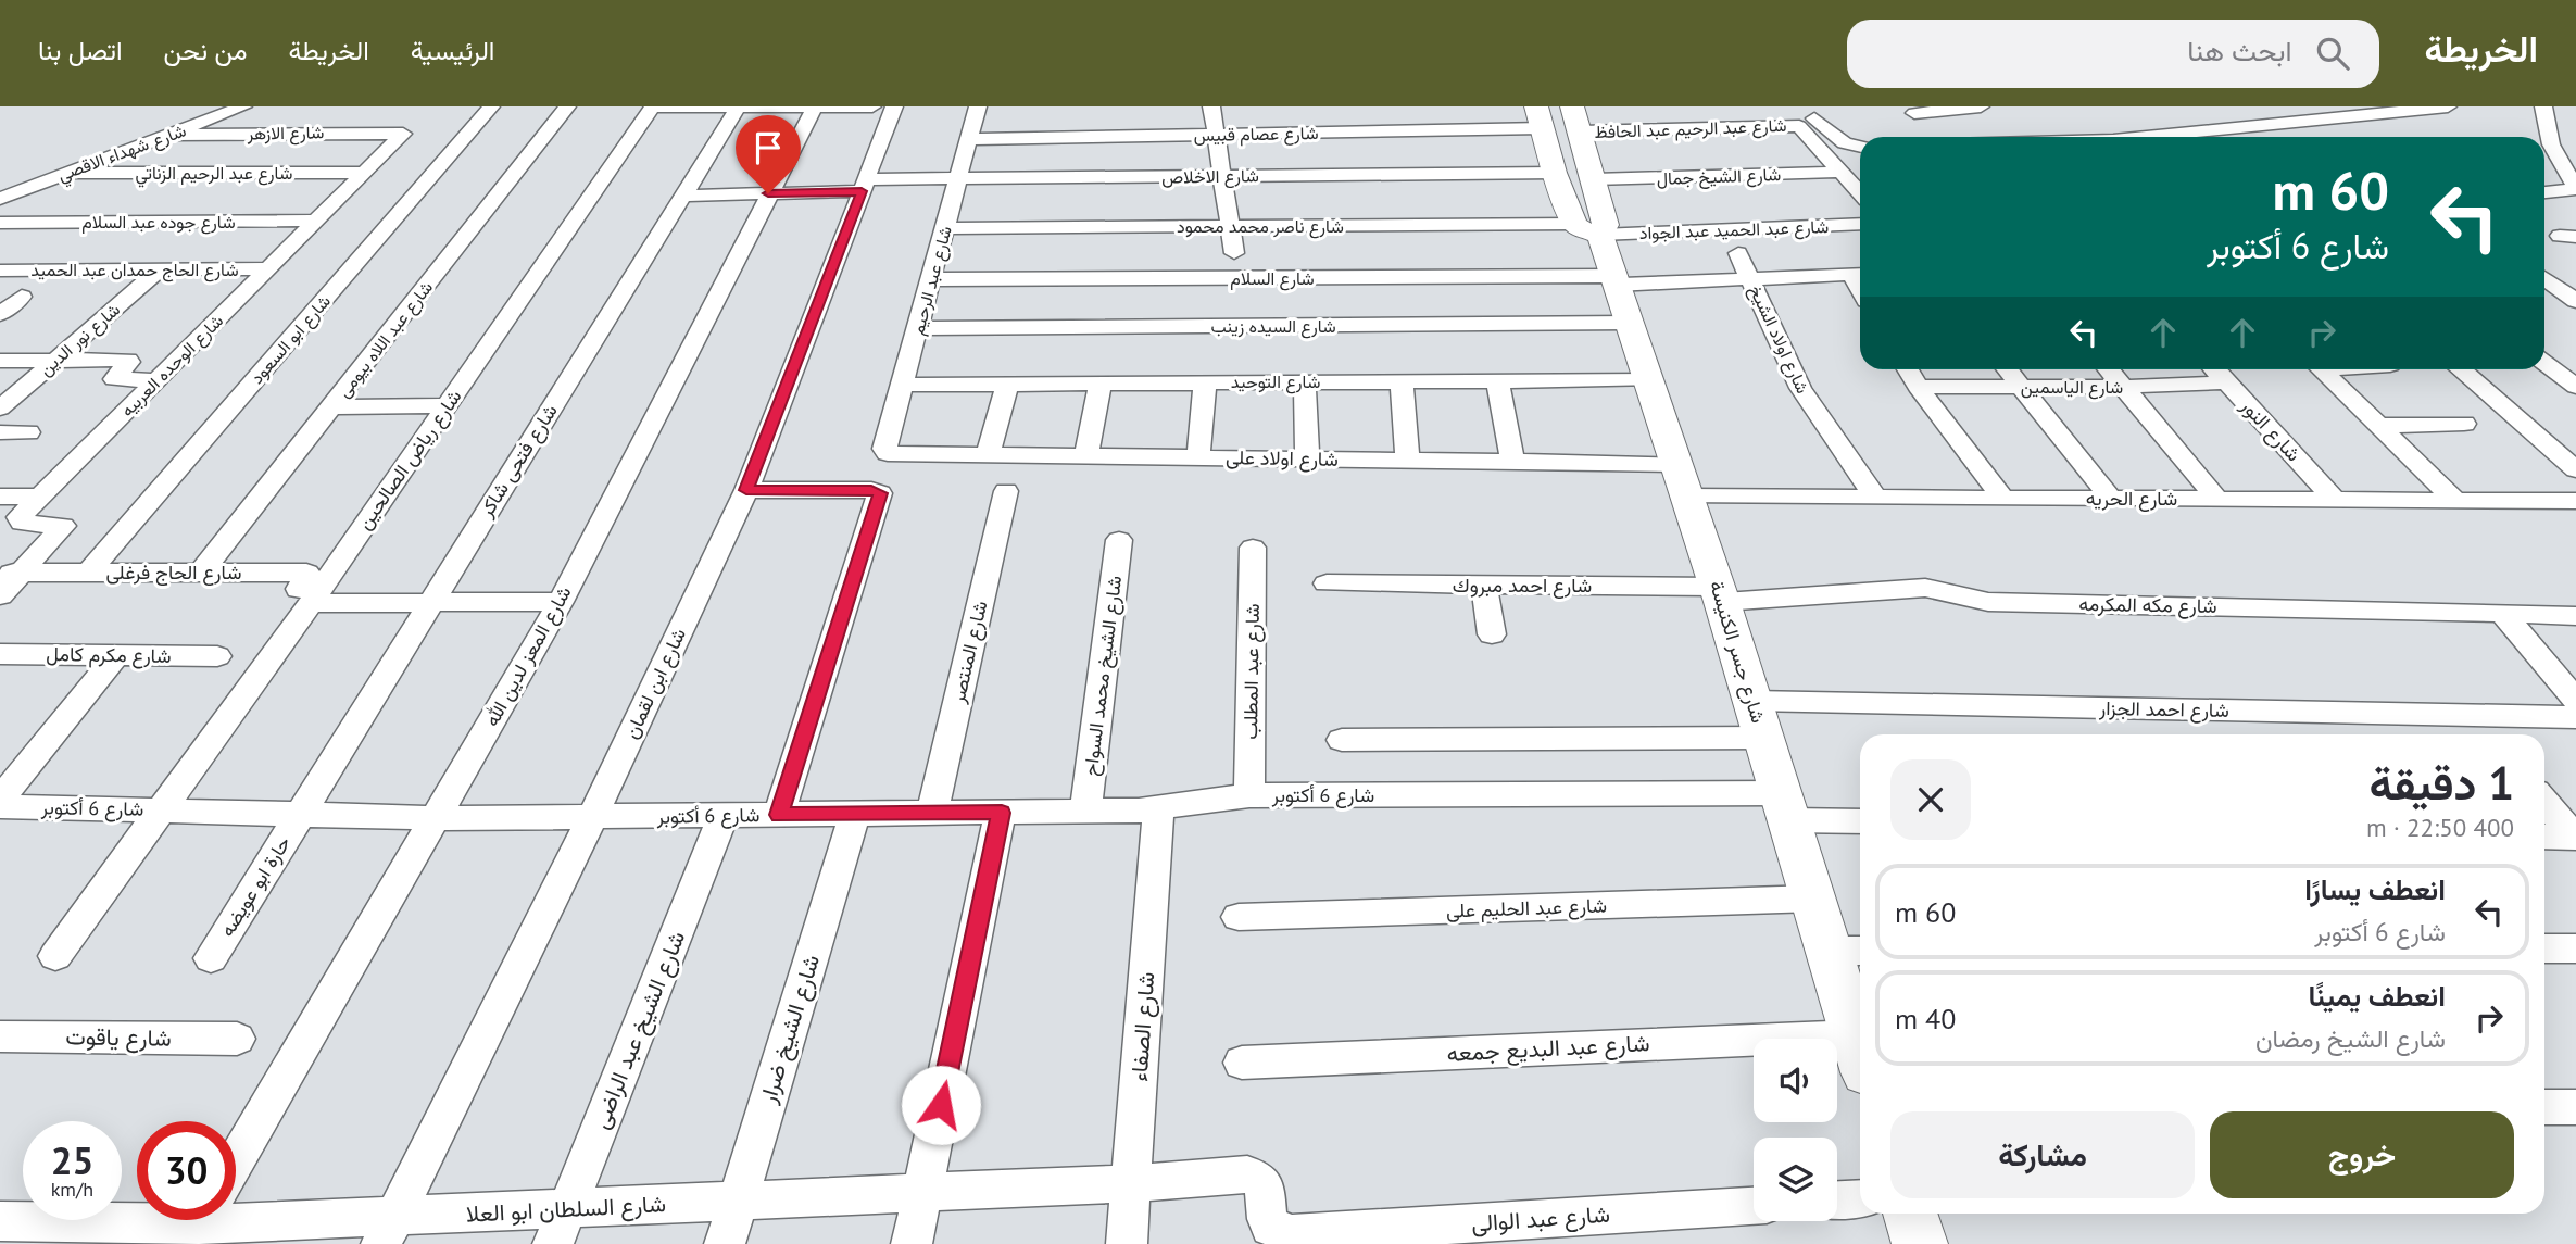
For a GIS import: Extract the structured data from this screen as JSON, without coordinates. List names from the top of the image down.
{
  "streets": {
    "main road": ["شارع جسر الكنيسة"],
    "street": [
      "شارع عبد الرحيم عبد الحافظ",
      "شارع الازهر",
      "شارع عصام قبيس",
      "شارع شهداء الاقصي",
      "شارع عبد الرحيم الزناتي",
      "شارع الاخلاص",
      "شارع الشيخ جمال",
      "شارع جوده عبد السلام",
      "شارع ناصر محمد محمود",
      "شارع عبد الحميد عبد الجواد",
      "شارع الحاج حمدان عبد الحميد",
      "شارع السلام",
      "شارع عبد الرحيم",
      "شارع السيده زينب",
      "شارع نور الدين",
      "شارع ابو السعود",
      "شارع عبد اللاه بيومى",
      "شارع اولاد الشيخ",
      "شارع الوحده العربيه",
      "شارع التوحيد",
      "شارع الياسمين",
      "شارع النور",
      "شارع اولاد على",
      "شارع رياض الصالحين",
      "شارع فتحى شاكر",
      "شارع الحريه",
      "شارع الحاج فرغلى",
      "شارع احمد مبروك",
      "شارع مكه المكرمه",
      "شارع المنتصر",
      "شارع مكرم كامل",
      "شارع المعز لدين الله",
      "شارع عبد المطلب",
      "شارع الشيخ محمد السواح",
      "شارع ابن لقمان",
      "شارع احمد الجزار",
      "شارع 6 أكتوبر",
      "حارة ابو عويضه",
      "شارع عبد الحليم على",
      "شارع الصفاء",
      "شارع الشيخ ضرار",
      "شارع الشيخ عبد الراضى",
      "شارع ياقوت",
      "شارع عبد البديع جمعه",
      "شارع السلطان ابو العلا",
      "شارع عبد الوالى"
    ]
  },
  "crossings": [
    ["شارع عبد الرحيم عبد الحافظ", "شارع الشيخ جمال"],
    ["شارع عبد الرحيم عبد الحافظ", "شارع جسر الكنيسة"],
    ["شارع الازهر", "شارع شهداء الاقصي"],
    ["شارع الازهر", "شارع الوحده العربيه"],
    ["شارع عصام قبيس", "شارع عبد الرحيم"],
    ["شارع عصام قبيس", "شارع جسر الكنيسة"],
    ["شارع شهداء الاقصي", "شارع عبد الرحيم الزناتي"],
    ["شارع عبد الرحيم الزناتي", "شارع الوحده العربيه"],
    ["شارع الاخلاص", "شارع عبد الرحيم"],
    ["شارع الاخلاص", "شارع فتحى شاكر"],
    ["شارع الاخلاص", "شارع جسر الكنيسة"],
    ["شارع الاخلاص", "شارع المعز لدين الله"],
    ["شارع الاخلاص", "شارع ابن لقمان"],
    ["شارع الشيخ جمال", "شارع جسر الكنيسة"],
    ["شارع جوده عبد السلام", "شارع الوحده العربيه"],
    ["شارع ناصر محمد محمود", "شارع عبد الحميد عبد الجواد"],
    ["شارع ناصر محمد محمود", "شارع عبد الرحيم"],
    ["شارع ناصر محمد محمود", "شارع جسر الكنيسة"],
    ["شارع عبد الحميد عبد الجواد", "شارع جسر الكنيسة"],
    ["شارع الحاج حمدان عبد الحميد", "شارع نور الدين"],
    ["شارع الحاج حمدان عبد الحميد", "شارع الوحده العربيه"],
    ["شارع السلام", "شارع عبد الرحيم"],
    ["شارع السلام", "شارع اولاد الشيخ"],
    ["شارع السلام", "شارع جسر الكنيسة"],
    ["شارع عبد الرحيم", "شارع السيده زينب"],
    ["شارع عبد الرحيم", "شارع التوحيد"],
    ["شارع عبد الرحيم", "شارع اولاد على"],
    ["شارع السيده زينب", "شارع جسر الكنيسة"],
    ["شارع ابو السعود", "شارع الحاج فرغلى"],
    ["شارع عبد اللاه بيومى", "شارع الحاج فرغلى"],
    ["شارع اولاد الشيخ", "شارع الحريه"],
    ["شارع الوحده العربيه", "شارع الحاج فرغلى"],
    ["شارع التوحيد", "شارع جسر الكنيسة"],
    ["شارع الياسمين", "شارع النور"],
    ["شارع النور", "شارع الحريه"],
    ["شارع اولاد على", "شارع الحريه"],
    ["شارع اولاد على", "شارع جسر الكنيسة"],
    ["شارع رياض الصالحين", "شارع الحاج فرغلى"],
    ["شارع رياض الصالحين", "شارع 6 أكتوبر"],
    ["شارع فتحى شاكر", "شارع 6 أكتوبر"],
    ["شارع فتحى شاكر", "حارة ابو عويضه"],
    ["شارع الحريه", "شارع جسر الكنيسة"],
    ["شارع احمد مبروك", "شارع مكه المكرمه"],
    ["شارع احمد مبروك", "شارع جسر الكنيسة"],
    ["شارع مكه المكرمه", "شارع جسر الكنيسة"],
    ["شارع المنتصر", "شارع 6 أكتوبر"],
    ["شارع جسر الكنيسة", "شارع احمد الجزار"],
    ["شارع جسر الكنيسة", "شارع 6 أكتوبر"],
    ["شارع جسر الكنيسة", "شارع عبد الحليم على"],
    ["شارع جسر الكنيسة", "شارع عبد البديع جمعه"],
    ["شارع المعز لدين الله", "شارع 6 أكتوبر"],
    ["شارع عبد المطلب", "شارع 6 أكتوبر"],
    ["شارع الشيخ محمد السواح", "شارع 6 أكتوبر"],
    ["شارع ابن لقمان", "شارع 6 أكتوبر"],
    ["شارع ابن لقمان", "شارع السلطان ابو العلا"],
    ["شارع 6 أكتوبر", "حارة ابو عويضه"],
    ["شارع 6 أكتوبر", "شارع الصفاء"],
    ["شارع 6 أكتوبر", "شارع الشيخ ضرار"],
    ["شارع 6 أكتوبر", "شارع الشيخ عبد الراضى"],
    ["شارع الصفاء", "شارع السلطان ابو العلا"],
    ["شارع الصفاء", "شارع عبد الوالى"],
    ["شارع الشيخ ضرار", "شارع السلطان ابو العلا"],
    ["شارع الشيخ عبد الراضى", "شارع السلطان ابو العلا"],
    ["شارع السلطان ابو العلا", "شارع عبد الوالى"]
  ],
  "page": {
    "header": "الخريطة",
    "search": "ابحث هنا",
    "nav": [
      "الرئيسية",
      "الخريطة",
      "من نحن",
      "اتصل بنا"
    ],
    "turn": ["60 m", "شارع 6 أكتوبر"],
    "heading": ["1 دقيقة", "400 m · 22:50"],
    "list": [
      {
        "name": "انعطف يسارًا",
        "note": "شارع 6 أكتوبر",
        "value": "60 m"
      },
      {
        "name": "انعطف يمينًا",
        "note": "شارع الشيخ رمضان",
        "value": "40 m"
      }
    ],
    "buttons": ["خروج", "مشاركة"],
    "speed": "25 km/h",
    "limit": "30"
  }
}
